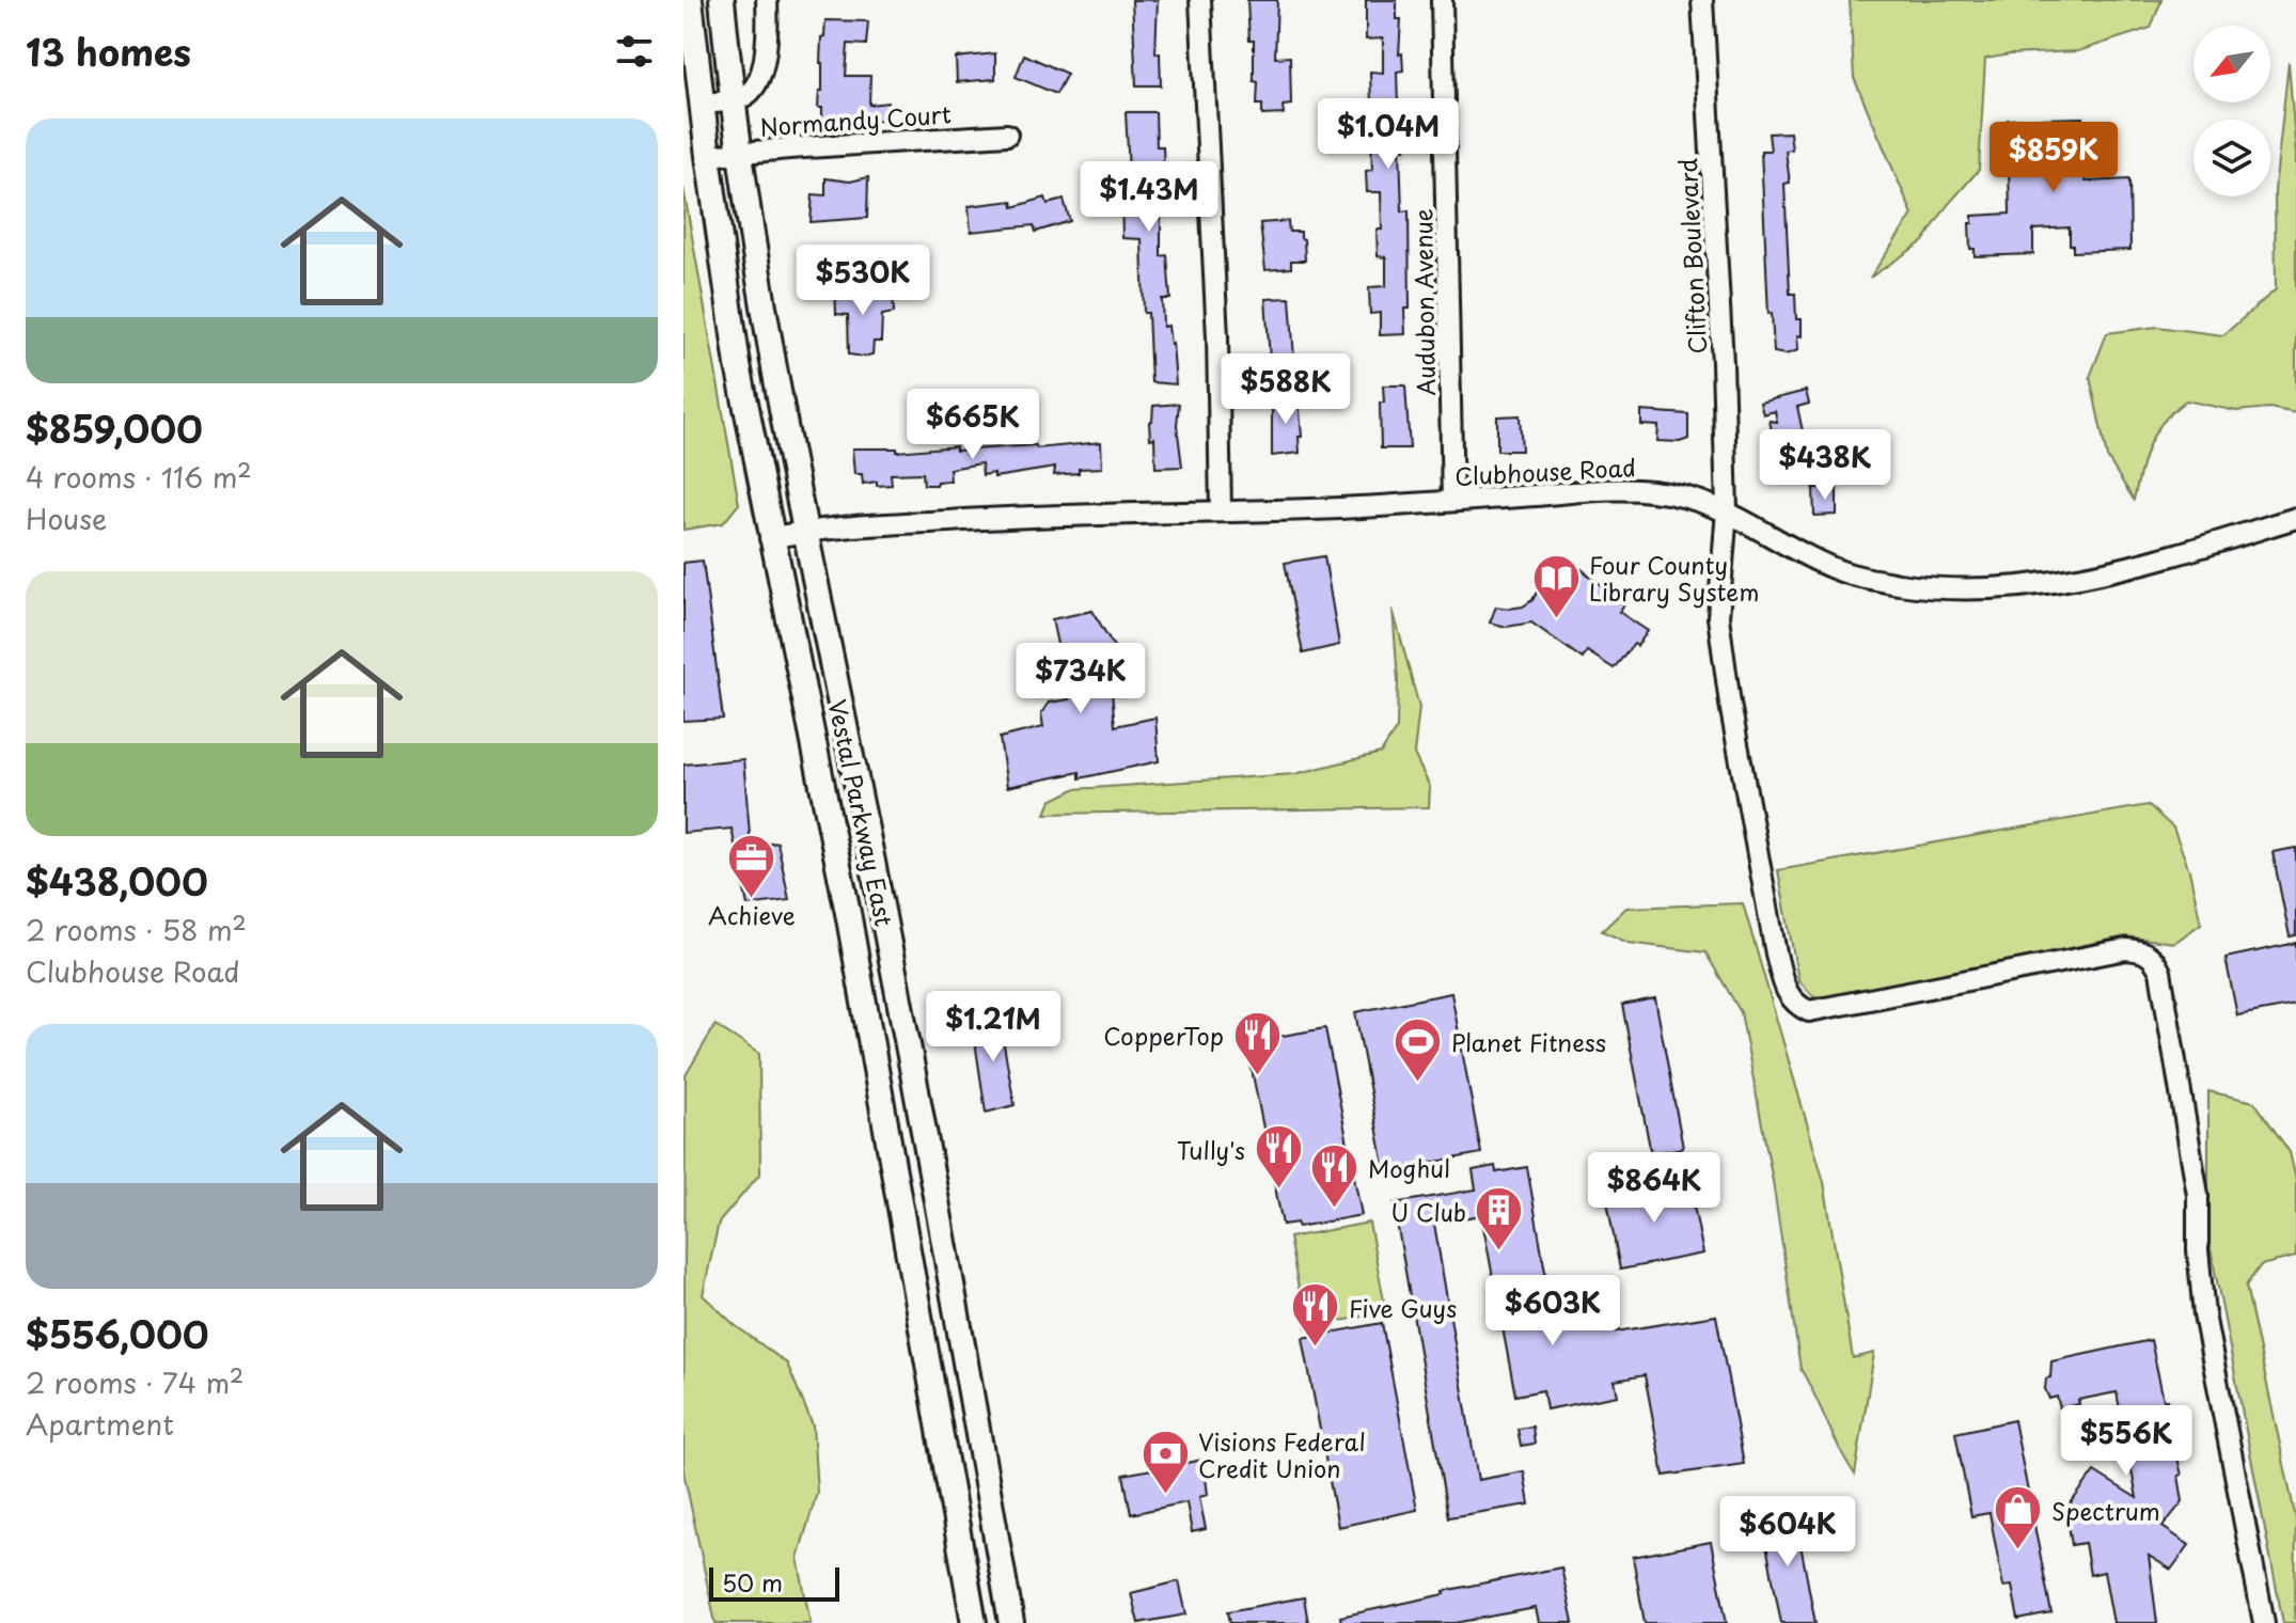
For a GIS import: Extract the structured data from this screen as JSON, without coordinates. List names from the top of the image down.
{
  "streets": {
    "main road": ["Vestal Parkway East"],
    "street": [
      "Normandy Court",
      "Clifton Boulevard",
      "Audubon Avenue",
      "Clubhouse Road"
    ]
  },
  "crossings": [
    ["Normandy Court", "Vestal Parkway East"],
    ["Clifton Boulevard", "Clubhouse Road"],
    ["Audubon Avenue", "Clubhouse Road"],
    ["Clubhouse Road", "Vestal Parkway East"]
  ],
  "places": {
    "library": ["Four County Library System"],
    "office": ["Achieve"],
    "restaurant": [
      "CopperTop",
      "Tully's",
      "Moghul",
      "Five Guys"
    ],
    "sports": ["Planet Fitness"],
    "building": ["U Club"],
    "bank": ["Visions Federal Credit Union"],
    "shop": ["Spectrum"]
  },
  "scale_bar": "50 m",
  "north": "bottom left",
  "page": {
    "heading": "13 homes",
    "price": [
      "$1.04M",
      "$859K",
      "$1.43M",
      "$530K",
      "$588K",
      "$665K",
      "$438K",
      "$734K",
      "$1.21M",
      "$864K",
      "$603K",
      "$556K",
      "$604K"
    ],
    "list": [
      {
        "name": "$859,000",
        "note": "4 rooms · 116 m² · House"
      },
      {
        "name": "$438,000",
        "note": "2 rooms · 58 m² · Clubhouse Road"
      },
      {
        "name": "$556,000",
        "note": "2 rooms · 74 m² · Apartment"
      }
    ],
    "scale": "50 m"
  }
}
